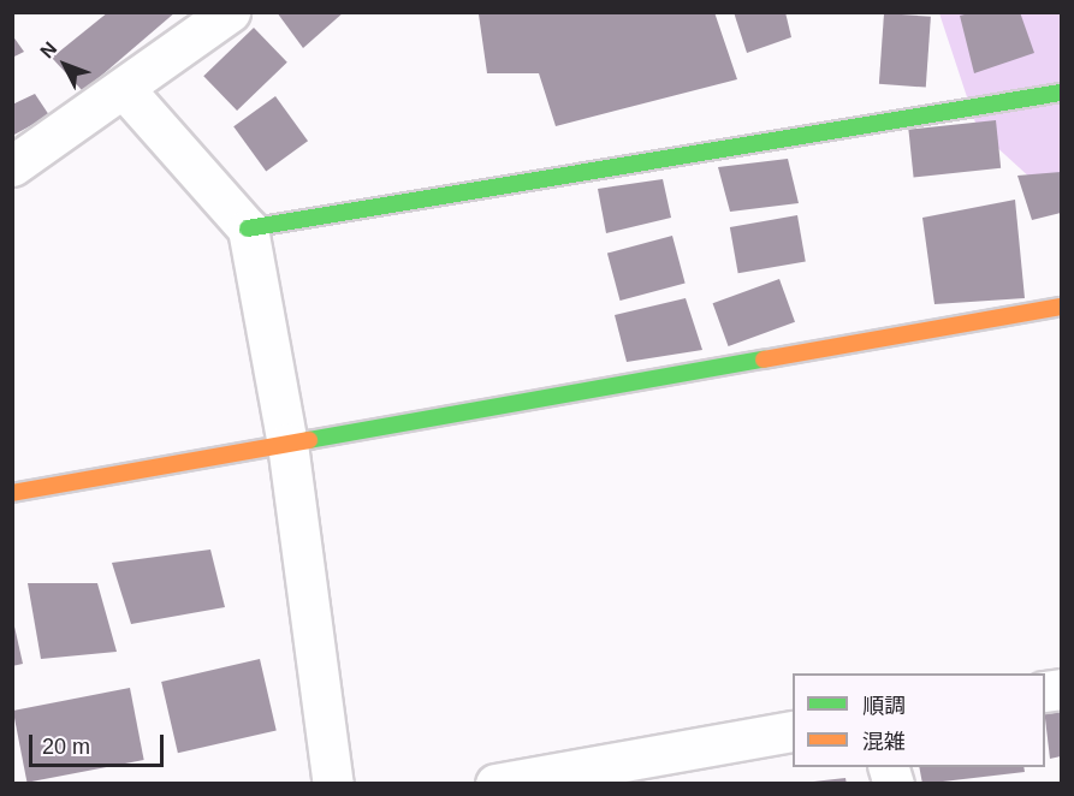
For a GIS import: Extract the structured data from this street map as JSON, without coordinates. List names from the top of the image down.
{
  "legend": ["順調", "混雑"],
  "scale_bar": "20 m",
  "north": "top left"
}
